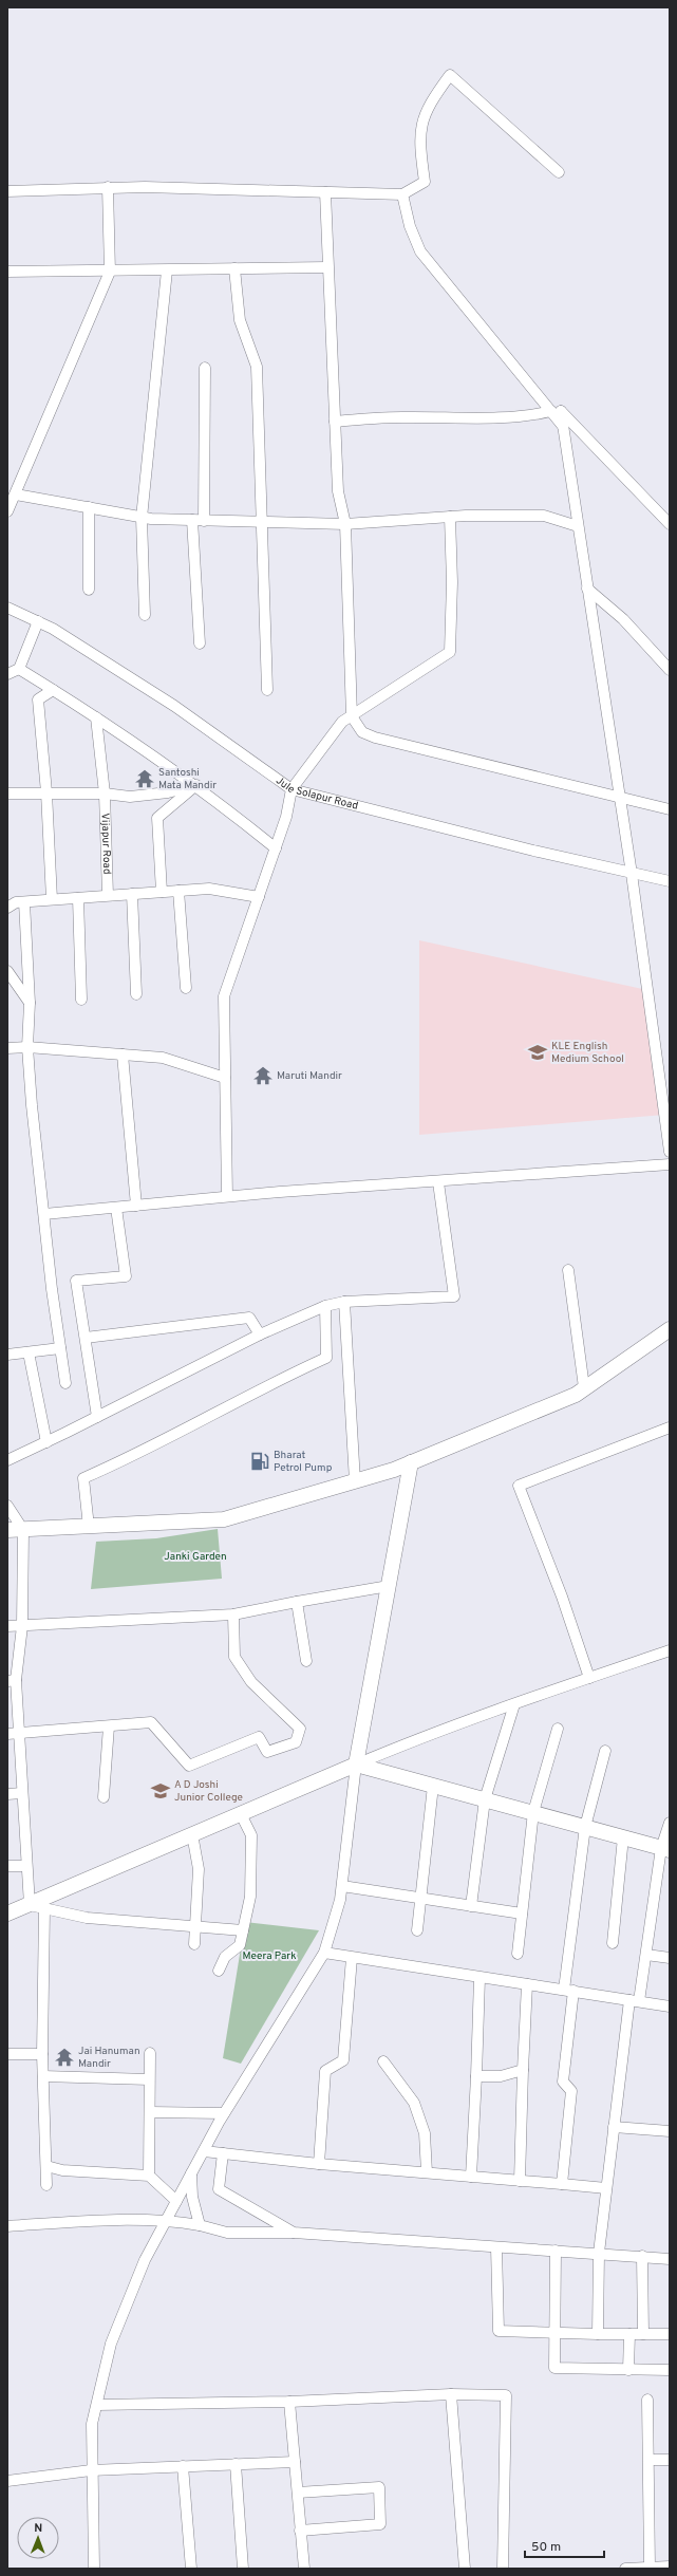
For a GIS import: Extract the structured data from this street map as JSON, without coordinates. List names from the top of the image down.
{
  "streets": {
    "street": ["Jule Solapur Road", "Vijapur Road"]
  },
  "parks": ["Janki Garden", "Meera Park"],
  "places": {
    "temple": ["Santoshi Mata Mandir", "Maruti Mandir", "Jai Hanuman Mandir"],
    "school or university": ["KLE English Medium School", "A D Joshi Junior College"],
    "fuel station": ["Bharat Petrol Pump"]
  },
  "scale_bar": "50 m",
  "north": "top"
}
